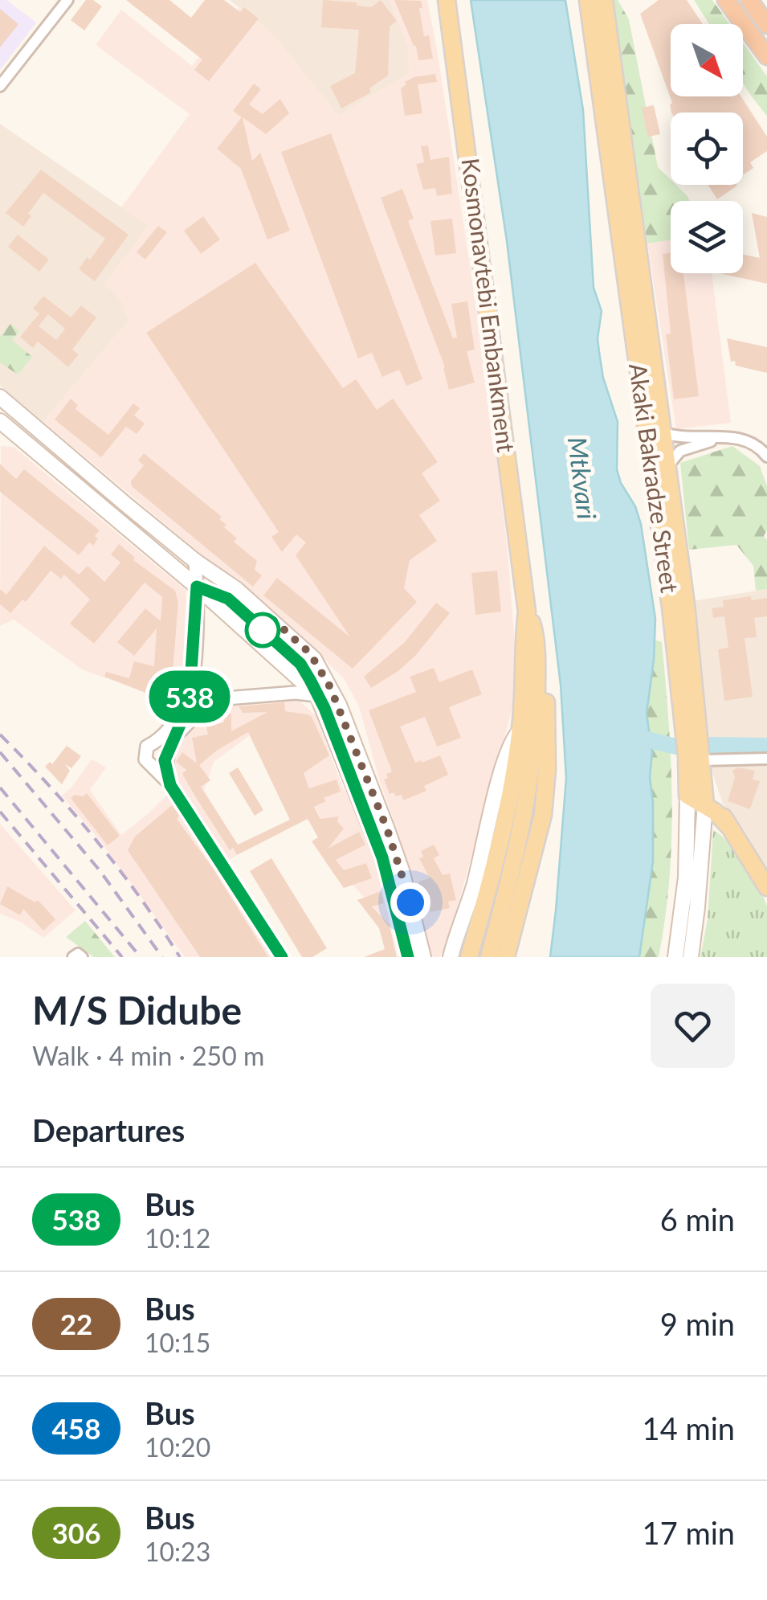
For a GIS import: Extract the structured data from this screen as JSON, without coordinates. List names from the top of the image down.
{
  "streets": {
    "main road": ["Kosmonavtebi Embankment", "Akaki Bakradze Street"]
  },
  "water": ["Mtkvari"],
  "lines": ["bus line 538"],
  "north": "bottom right",
  "page": {
    "on_map": "538",
    "heading": [
      ["M/S Didube", "Walk · 4 min · 250 m"],
      "Departures"
    ],
    "list": [
      {
        "mark": "538",
        "name": "Bus",
        "note": "10:12",
        "value": "6 min"
      },
      {
        "mark": "22",
        "name": "Bus",
        "note": "10:15",
        "value": "9 min"
      },
      {
        "mark": "458",
        "name": "Bus",
        "note": "10:20",
        "value": "14 min"
      },
      {
        "mark": "306",
        "name": "Bus",
        "note": "10:23",
        "value": "17 min"
      }
    ]
  }
}
